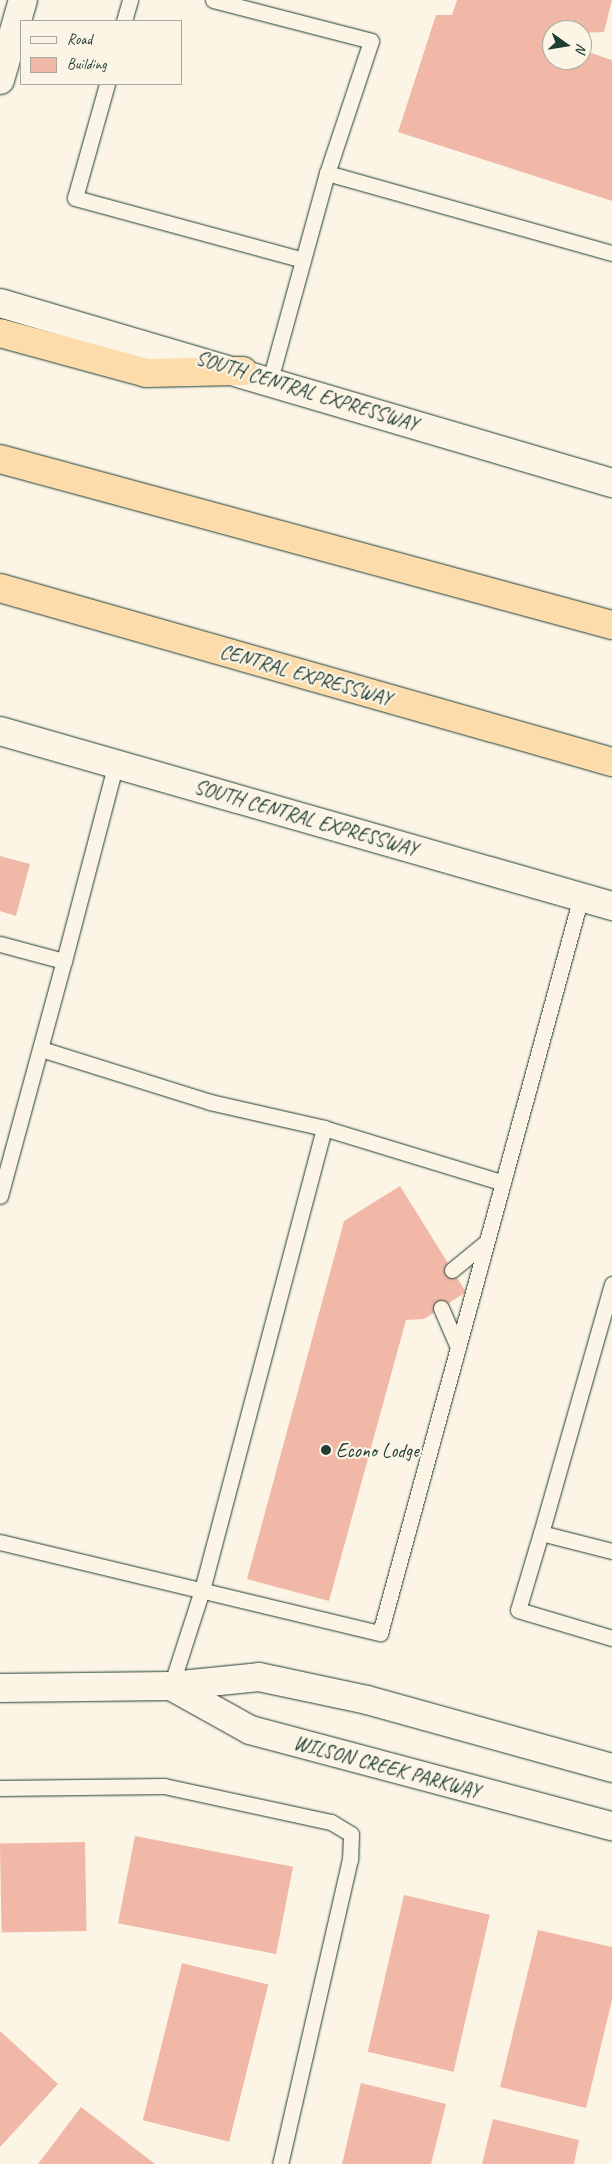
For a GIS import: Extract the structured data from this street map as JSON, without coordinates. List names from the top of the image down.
{
  "streets": {
    "highway": ["CENTRAL EXPRESSWAY"],
    "main road": ["SOUTH CENTRAL EXPRESSWAY", "WILSON CREEK PARKWAY"]
  },
  "places": ["Econo Lodge"],
  "legend": ["Road", "Building"],
  "north": "right"
}
